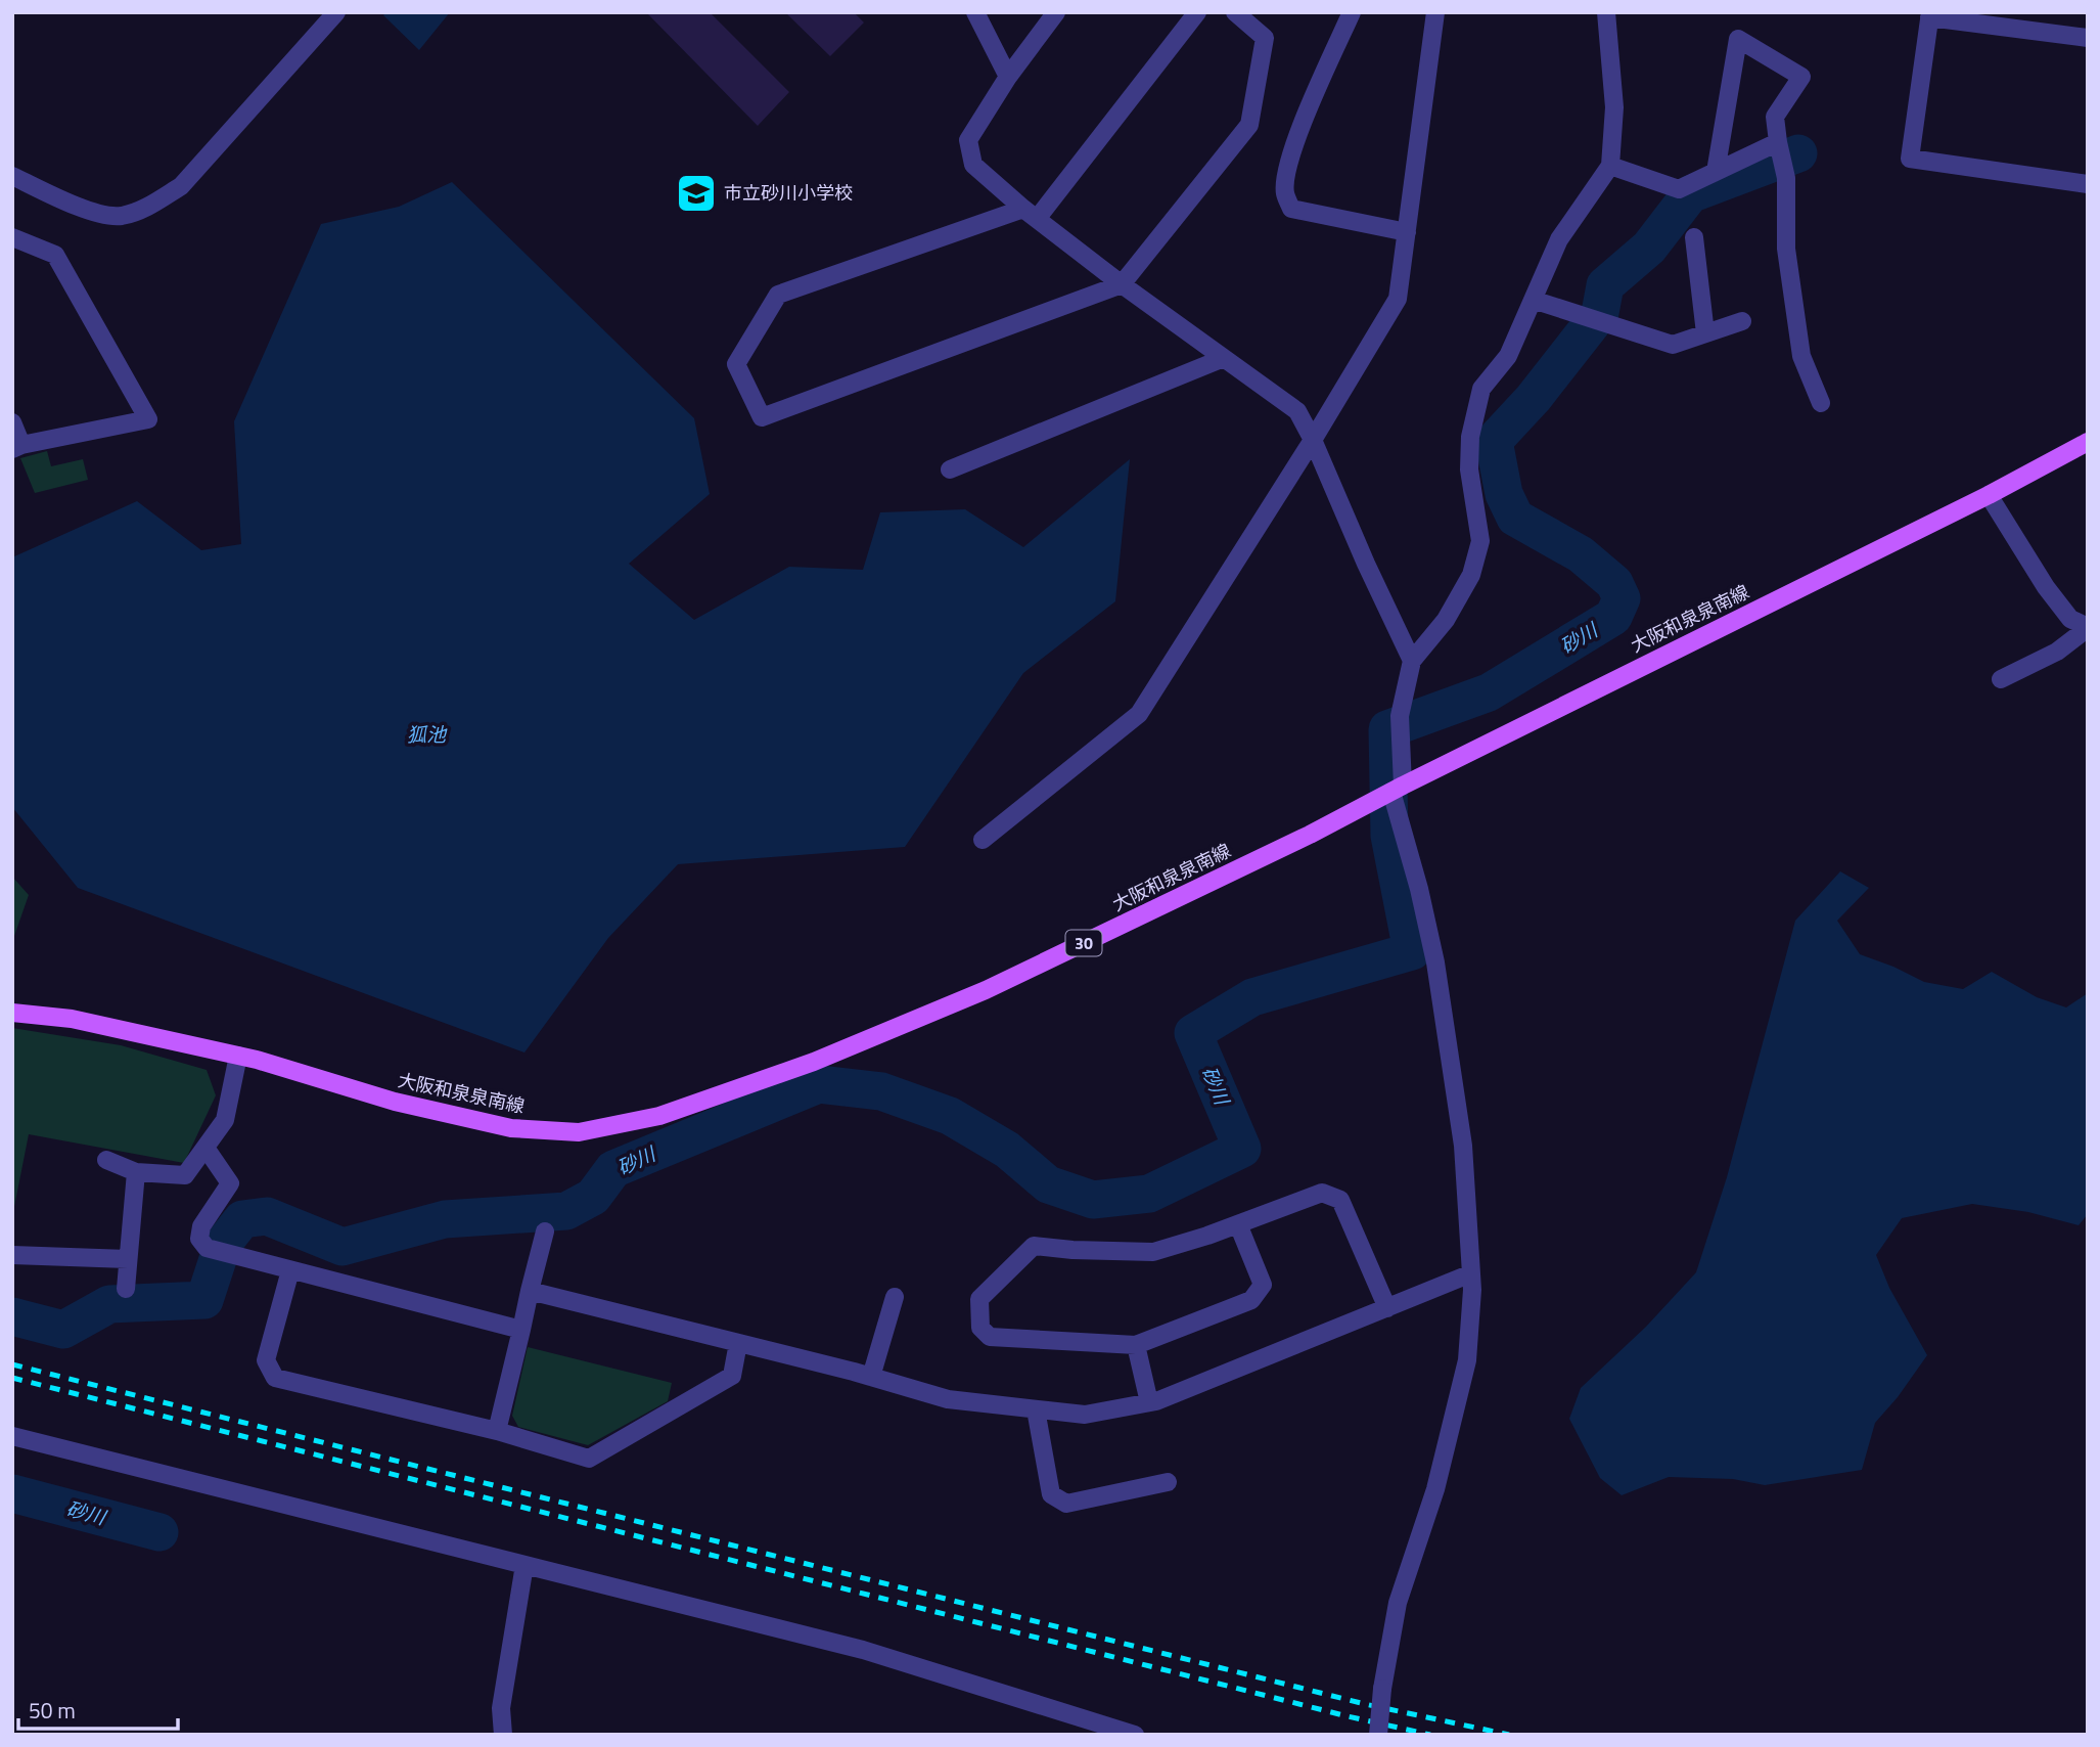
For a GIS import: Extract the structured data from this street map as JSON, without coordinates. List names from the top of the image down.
{
  "streets": {
    "main road": ["大阪和泉泉南線", "30"]
  },
  "water": ["砂川", "狐池"],
  "places": {
    "school or university": ["市立砂川小学校"]
  },
  "scale_bar": "50 m"
}
